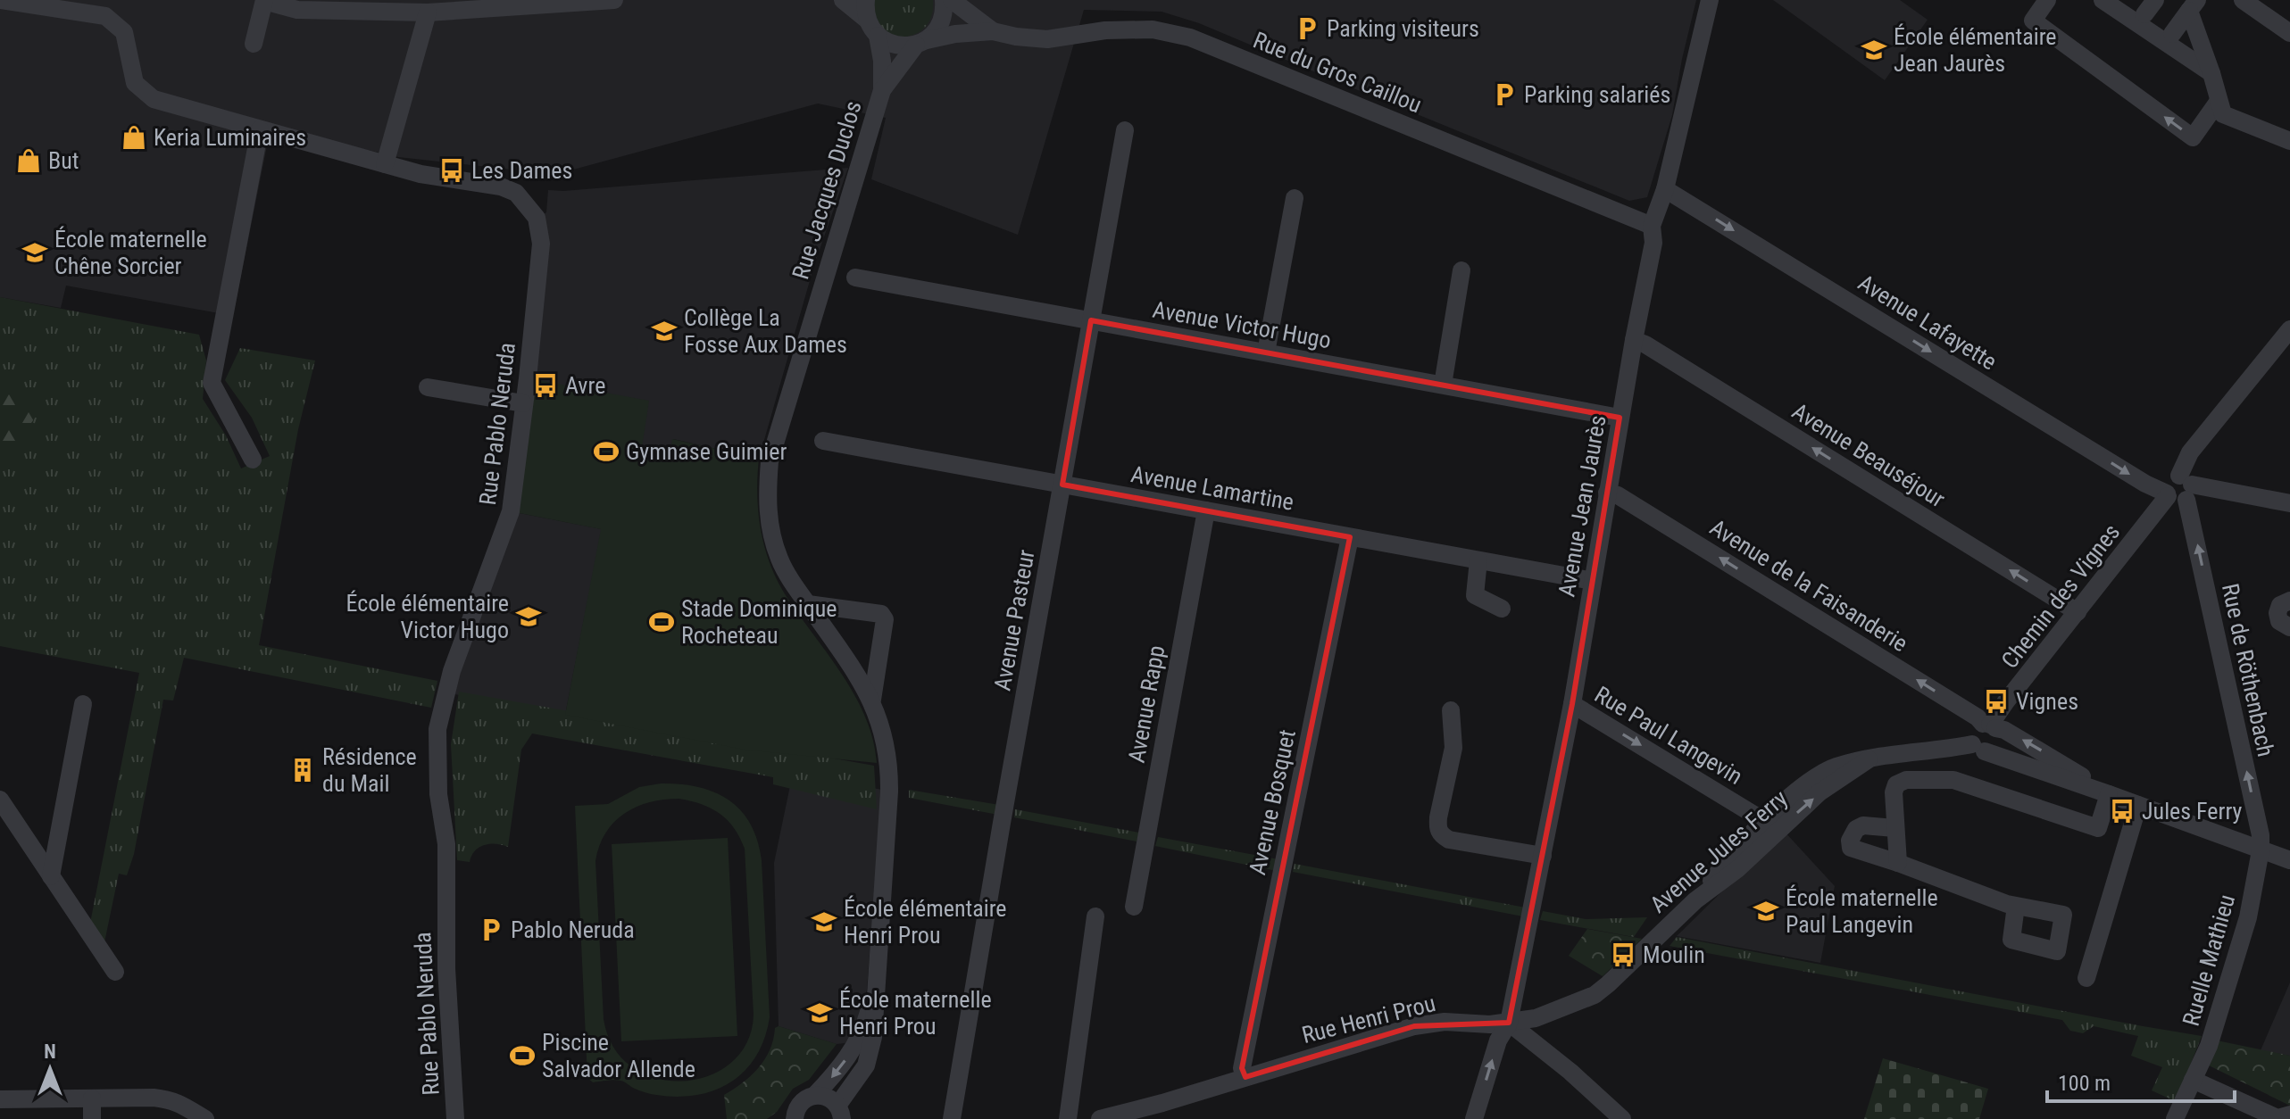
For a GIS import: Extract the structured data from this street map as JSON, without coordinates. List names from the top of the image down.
{
  "streets": {
    "street": [
      "Rue du Gros Caillou",
      "Rue Jacques Duclos",
      "Avenue Lafayette",
      "Avenue Victor Hugo",
      "Rue Pablo Neruda",
      "Avenue Beauséjour",
      "Avenue Lamartine",
      "Avenue Jean Jaurès",
      "Avenue de la Faisanderie",
      "Chemin des Vignes",
      "Avenue Pasteur",
      "Rue de Röthenbach",
      "Avenue Rapp",
      "Rue Paul Langevin",
      "Avenue Bosquet",
      "Avenue Jules Ferry",
      "Ruelle Mathieu",
      "Rue Henri Prou"
    ]
  },
  "crossings": [
    ["Rue du Gros Caillou", "Rue Jacques Duclos"],
    ["Rue du Gros Caillou", "Avenue Jean Jaurès"],
    ["Avenue Lafayette", "Avenue Jean Jaurès"],
    ["Avenue Lafayette", "Chemin des Vignes"],
    ["Avenue Victor Hugo", "Avenue Jean Jaurès"],
    ["Avenue Victor Hugo", "Avenue Pasteur"],
    ["Avenue Beauséjour", "Avenue Jean Jaurès"],
    ["Avenue Beauséjour", "Chemin des Vignes"],
    ["Avenue Lamartine", "Avenue Jean Jaurès"],
    ["Avenue Lamartine", "Avenue Pasteur"],
    ["Avenue Lamartine", "Avenue Rapp"],
    ["Avenue Lamartine", "Avenue Bosquet"],
    ["Avenue Jean Jaurès", "Avenue de la Faisanderie"],
    ["Avenue Jean Jaurès", "Rue Paul Langevin"],
    ["Avenue Jean Jaurès", "Avenue Jules Ferry"],
    ["Avenue Jean Jaurès", "Rue Henri Prou"],
    ["Avenue de la Faisanderie", "Chemin des Vignes"],
    ["Chemin des Vignes", "Rue de Röthenbach"],
    ["Chemin des Vignes", "Avenue Jules Ferry"],
    ["Rue de Röthenbach", "Ruelle Mathieu"],
    ["Rue Paul Langevin", "Avenue Jules Ferry"],
    ["Avenue Bosquet", "Rue Henri Prou"],
    ["Avenue Jules Ferry", "Rue Henri Prou"]
  ],
  "one_way": [
    "Avenue Lafayette",
    "Avenue Beauséjour",
    "Avenue de la Faisanderie",
    "Rue de Röthenbach",
    "Rue Paul Langevin"
  ],
  "places": {
    "parking": ["Parking visiteurs", "Parking salariés", "Pablo Neruda"],
    "school or university": [
      "École élémentaire Jean Jaurès",
      "École maternelle Chêne Sorcier",
      "Collège La Fosse Aux Dames",
      "École élémentaire Victor Hugo",
      "École maternelle Paul Langevin",
      "École élémentaire Henri Prou",
      "École maternelle Henri Prou"
    ],
    "shop": ["Keria Luminaires", "But"],
    "bus stop": [
      "Les Dames",
      "Avre",
      "Vignes",
      "Jules Ferry",
      "Moulin"
    ],
    "sports": ["Gymnase Guimier", "Stade Dominique Rocheteau", "Piscine Salvador Allende"],
    "building": ["Résidence du Mail"]
  },
  "scale_bar": "100 m",
  "north": "top"
}
